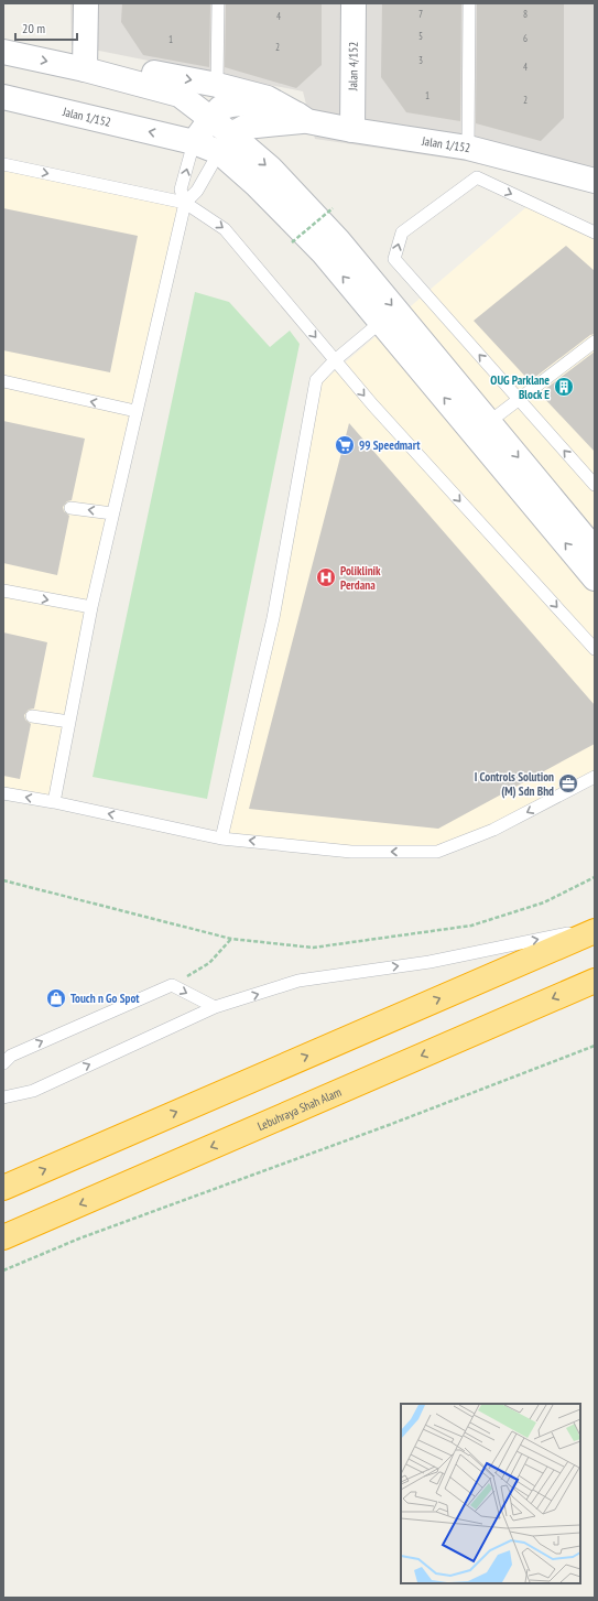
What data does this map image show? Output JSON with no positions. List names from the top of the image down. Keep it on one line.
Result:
{"streets":{"highway":["Lebuhraya Shah Alam"],"street":["Jalan 4/152","Jalan 1/152"]},"crossings":[["Jalan 4/152","Jalan 1/152"]],"places":{"building":["OUG Parklane Block E"],"supermarket":["99 Speedmart"],"hospital":["Poliklinik Perdana"],"office":["I Controls Solution (M) Sdn Bhd"],"shop":["Touch n Go Spot"]},"house_numbers":["7","8","4","5","6","1","2","3","4","1","2"],"scale_bar":"20 m"}
